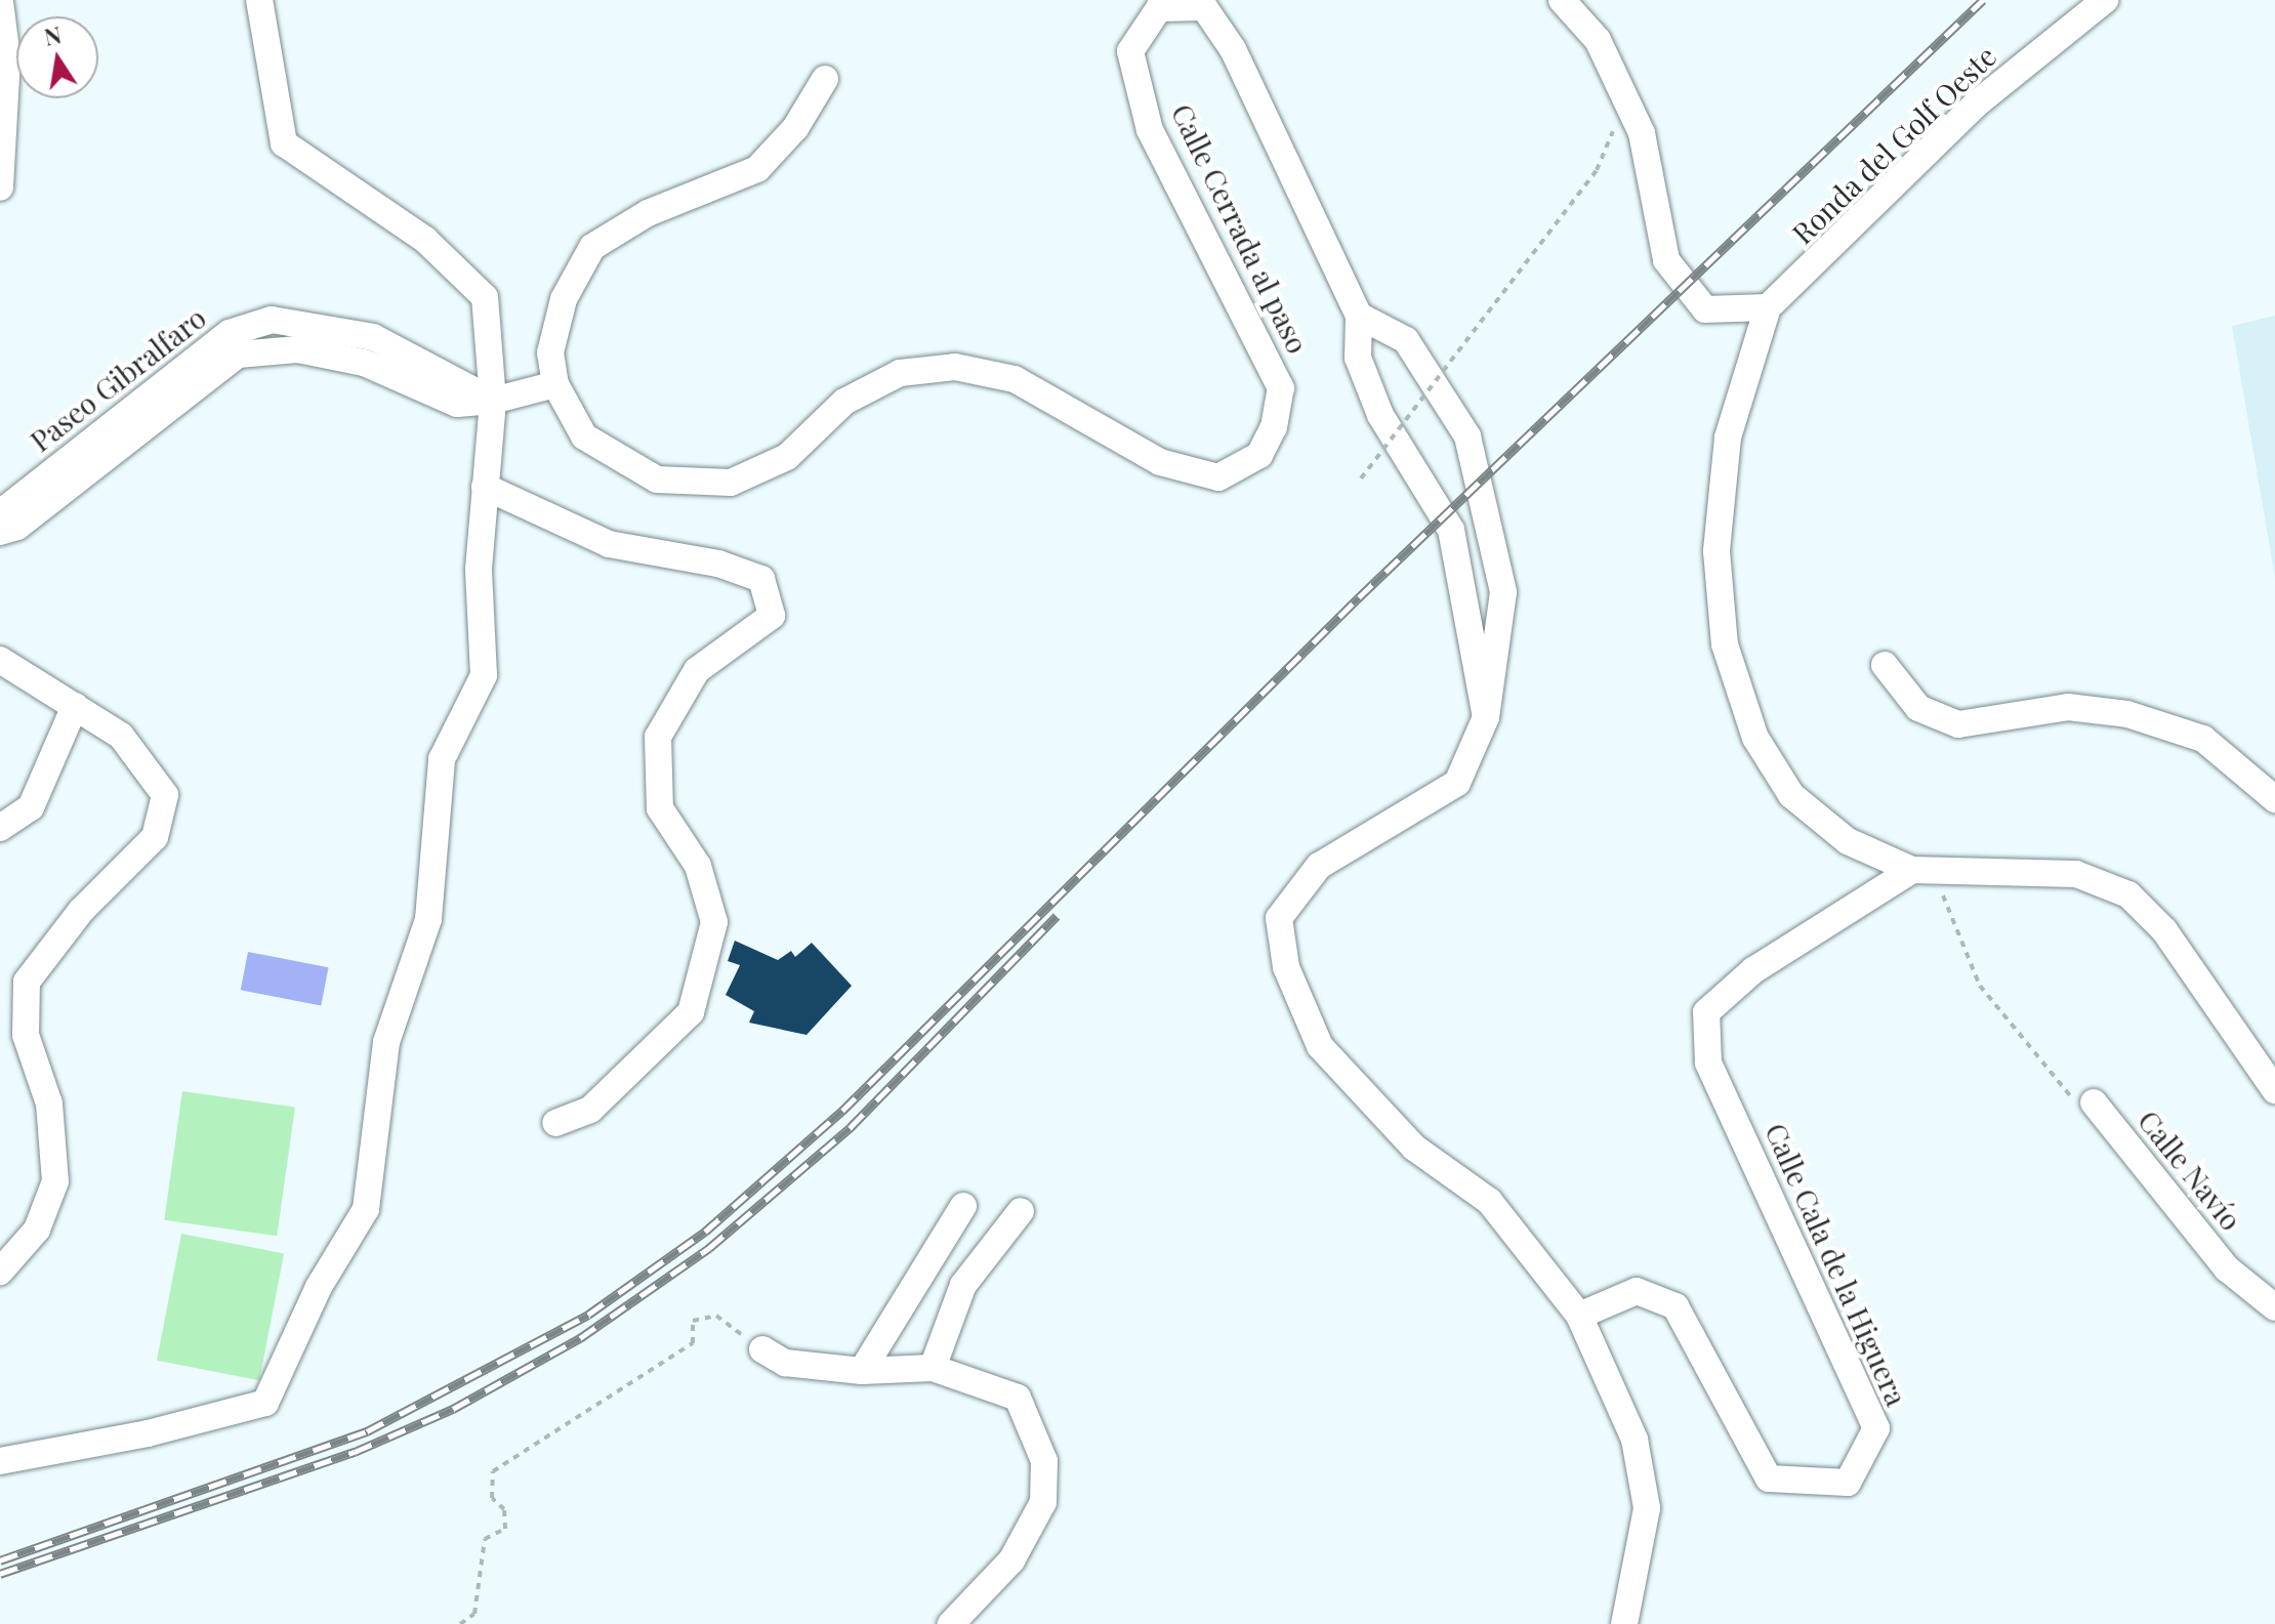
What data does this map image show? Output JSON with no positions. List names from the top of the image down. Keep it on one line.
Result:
{"streets":{"street":["Ronda del Golf Oeste","Calle Cerrada al paso","Paseo Gibralfaro","Calle Navío","Calle Cala de la Higuera"]},"north":"top"}
